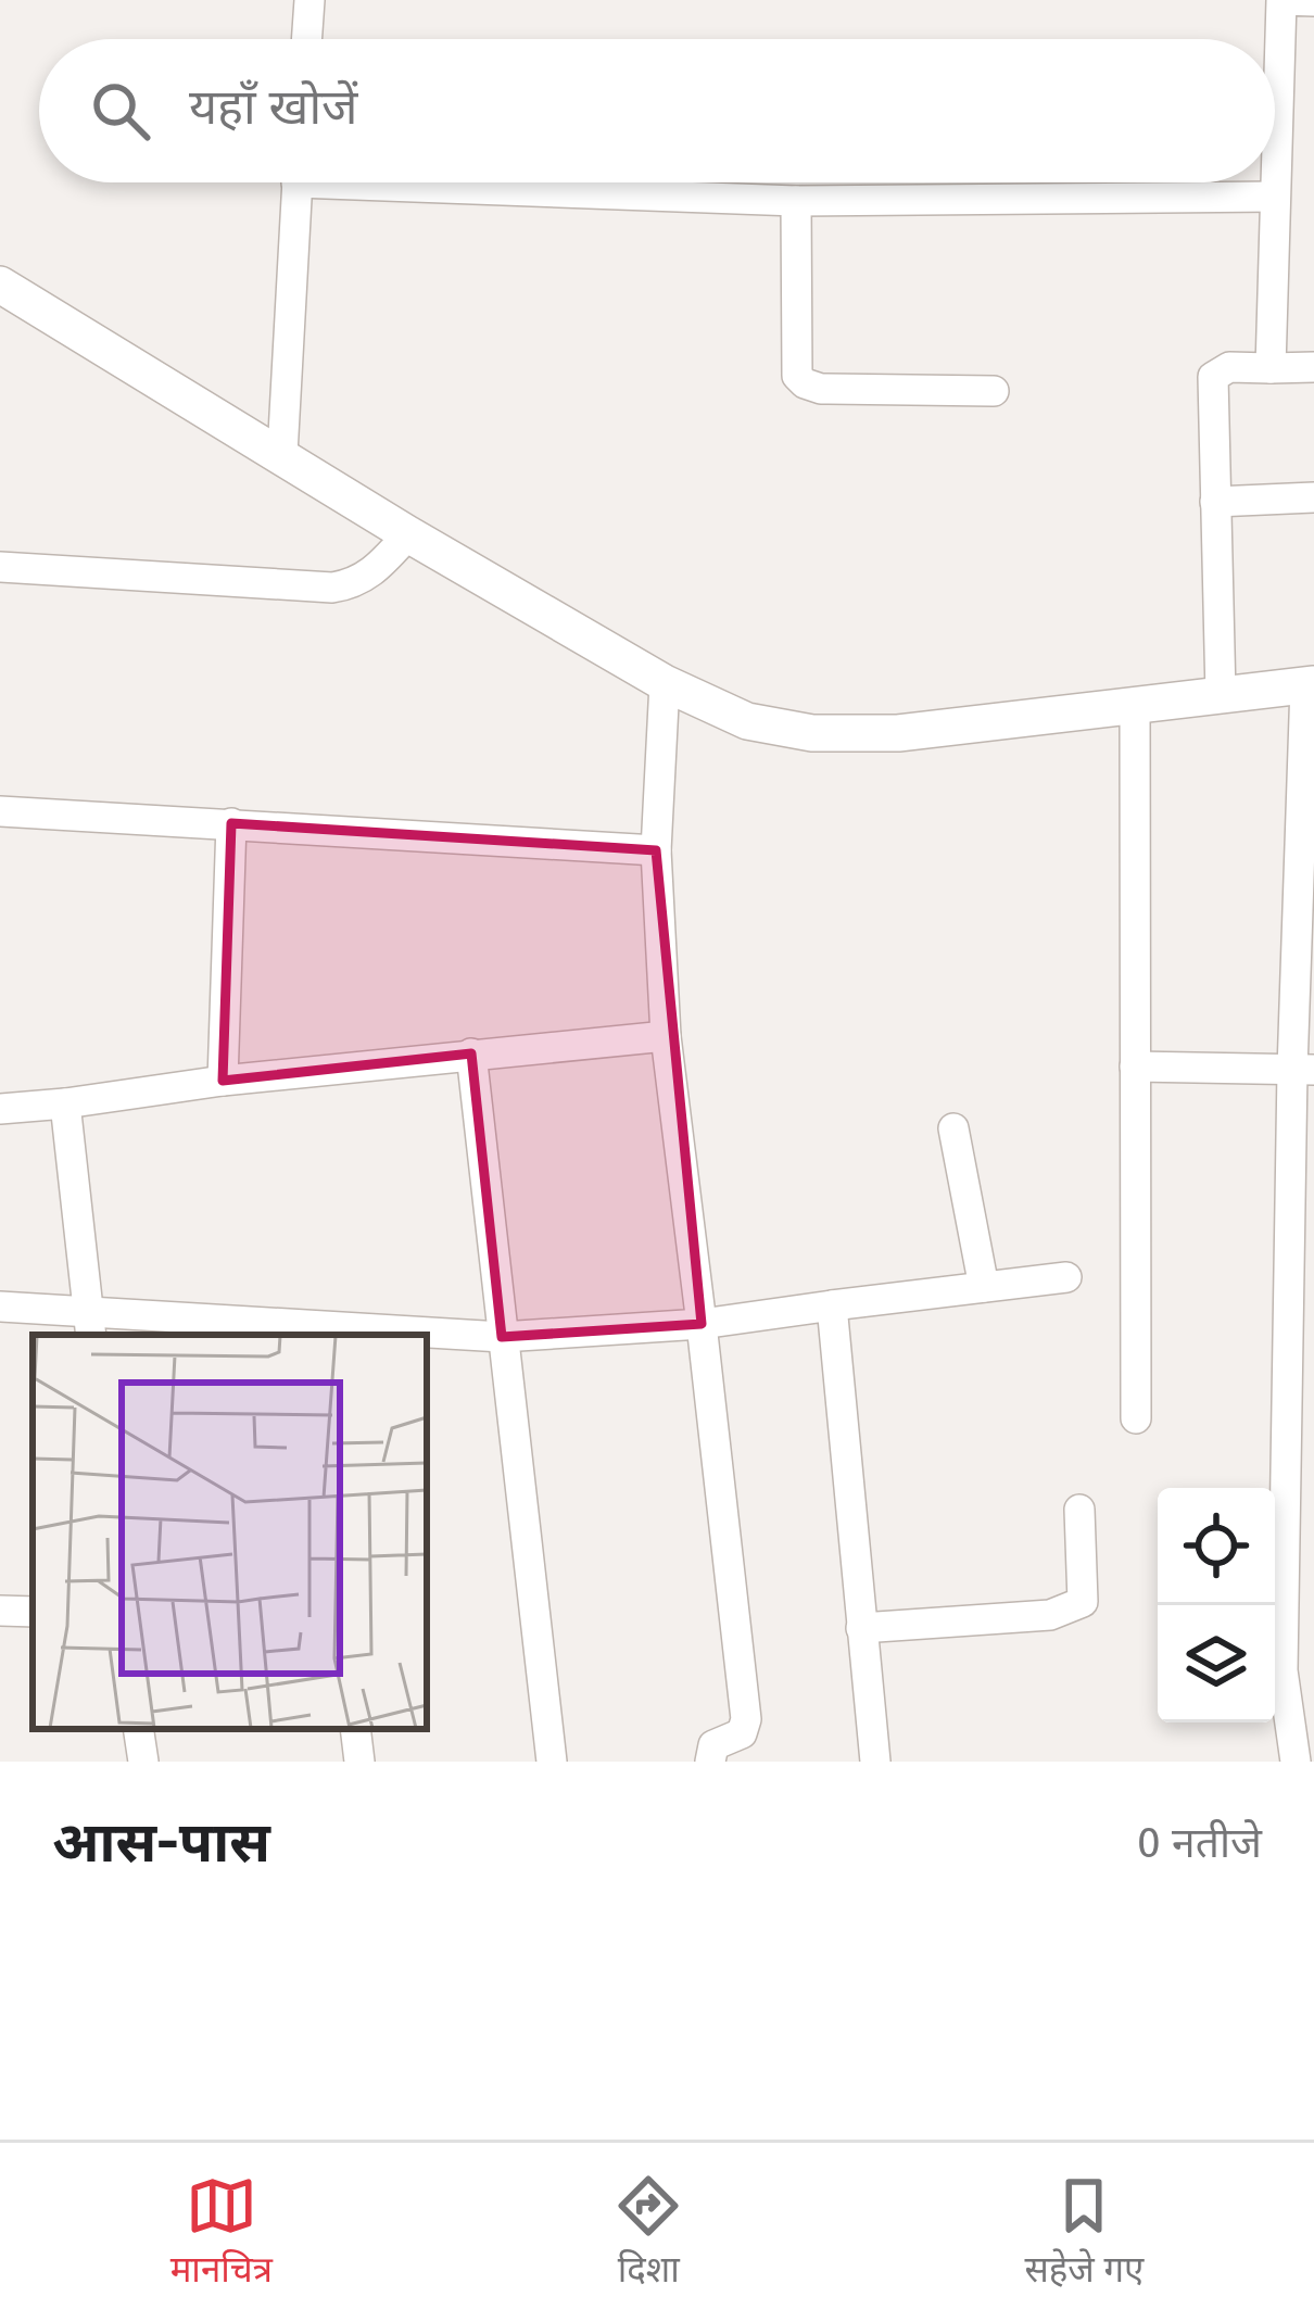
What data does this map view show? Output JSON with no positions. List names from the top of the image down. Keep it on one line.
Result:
{"page":{"search":"यहाँ खोजें","heading":["आस-पास","0 नतीजे"],"nav":["मानचित्र","दिशा","सहेजे गए"]}}
